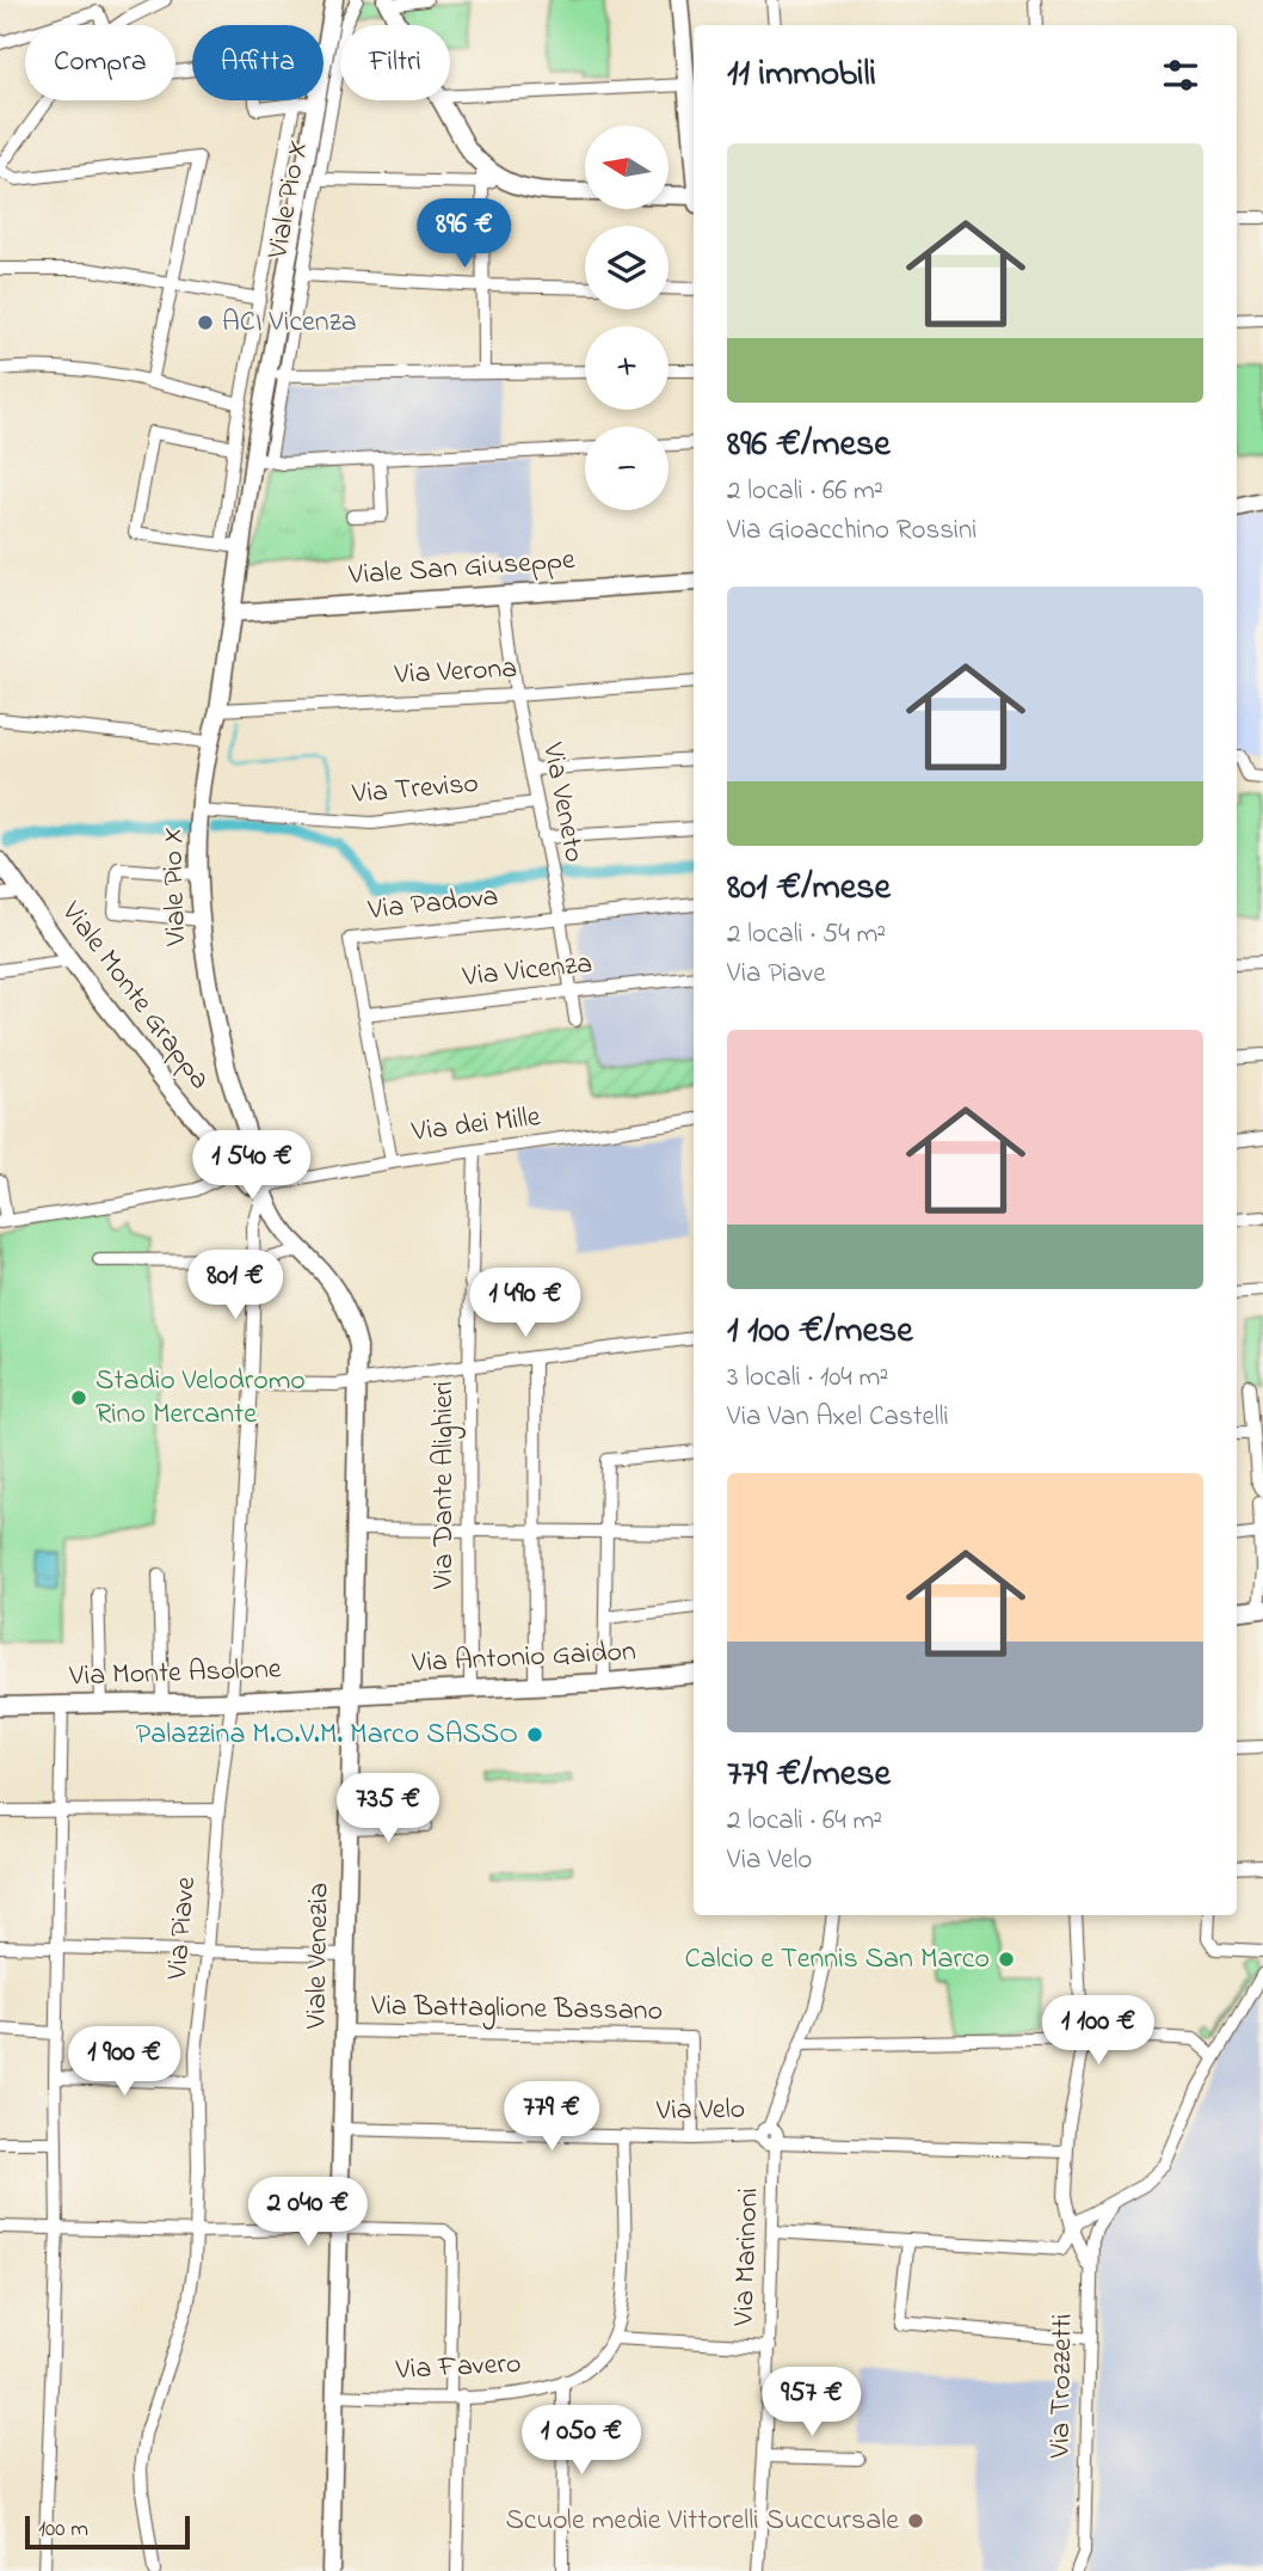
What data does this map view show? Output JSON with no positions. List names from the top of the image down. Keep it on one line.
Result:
{"streets":{"main road":["Viale Pio X","Viale San Giuseppe","Viale Monte Grappa","Via Antonio Gaidon","Via Monte Asolone","Viale Venezia"],"street":["Via Verona","Via Treviso","Via Veneto","Via Padova","Via Vicenza","Via dei Mille","Via Dante Alighieri","Via Piave","Via Battaglione Bassano","Via Velo","Via Marinoni","Via Favero","Via Trozzetti"]},"crossings":[["Viale Pio X","Viale San Giuseppe"],["Viale Pio X","Via Verona"],["Viale Pio X","Via Treviso"],["Viale Pio X","Viale Monte Grappa"],["Viale Pio X","Via dei Mille"],["Viale Pio X","Via Piave"],["Viale Pio X","Viale Venezia"],["Viale San Giuseppe","Via Veneto"],["Via Verona","Via Veneto"],["Via Treviso","Via Veneto"],["Via Veneto","Via Padova"],["Via Veneto","Via Vicenza"],["Via Padova","Via Vicenza"],["Via Padova","Via dei Mille"],["Viale Monte Grappa","Via dei Mille"],["Viale Monte Grappa","Via Piave"],["Via dei Mille","Via Dante Alighieri"],["Via dei Mille","Via Piave"],["Via Dante Alighieri","Via Antonio Gaidon"],["Via Antonio Gaidon","Via Monte Asolone"],["Via Antonio Gaidon","Viale Venezia"],["Via Monte Asolone","Via Piave"],["Via Monte Asolone","Viale Venezia"],["Viale Venezia","Via Battaglione Bassano"],["Viale Venezia","Via Velo"],["Viale Venezia","Via Favero"],["Via Battaglione Bassano","Via Velo"],["Via Velo","Via Marinoni"]],"places":["ACI Vicenza","Stadio Velodromo Rino Mercante","Palazzina M.O.V.M. Marco SASSO","Calcio e Tennis San Marco","Scuole medie Vittorelli Succursale"],"scale_bar":"100 m","north":"left","page":{"chip":["Compra","Affitta","Filtri"],"heading":"11 immobili","map_buttons":["+","−"],"list":[{"name":"896 €/mese","note":"2 locali · 66 m² · Via Gioacchino Rossini"},{"name":"801 €/mese","note":"2 locali · 54 m² · Via Piave"},{"name":"1 100 €/mese","note":"3 locali · 104 m² · Via Van Axel Castelli"},{"name":"779 €/mese","note":"2 locali · 64 m² · Via Velo"}],"price":["896 €","1 540 €","801 €","1 490 €","735 €","1 100 €","1 900 €","779 €","2 040 €","957 €","1 050 €"],"scale":"100 m"}}
